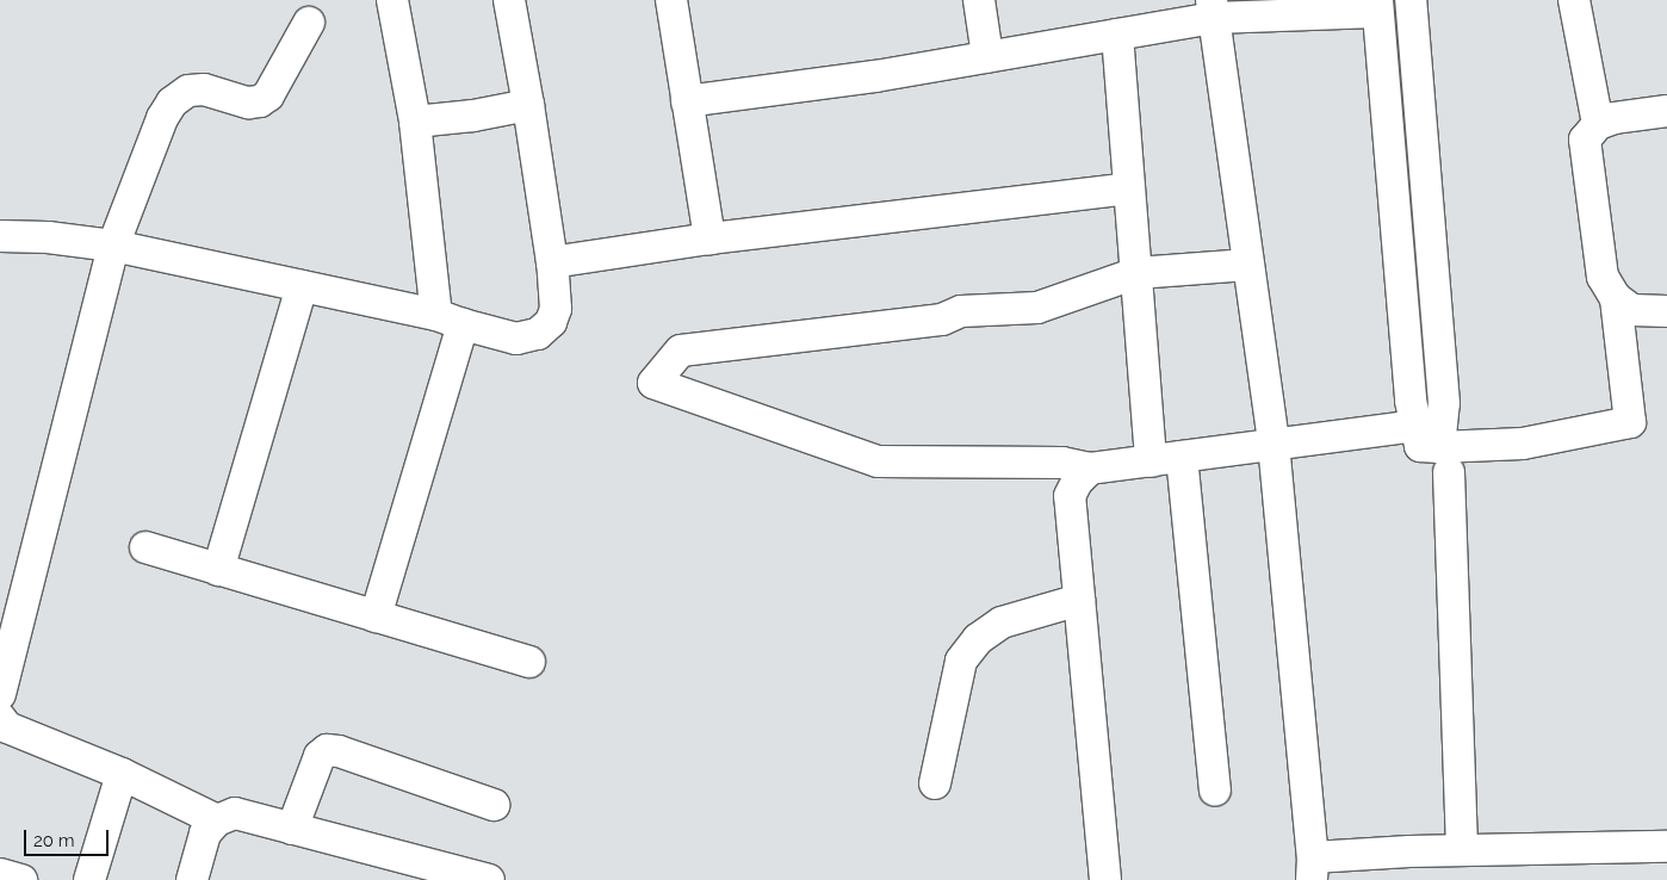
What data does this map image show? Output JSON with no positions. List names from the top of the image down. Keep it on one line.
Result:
{"scale_bar":"20 m"}
